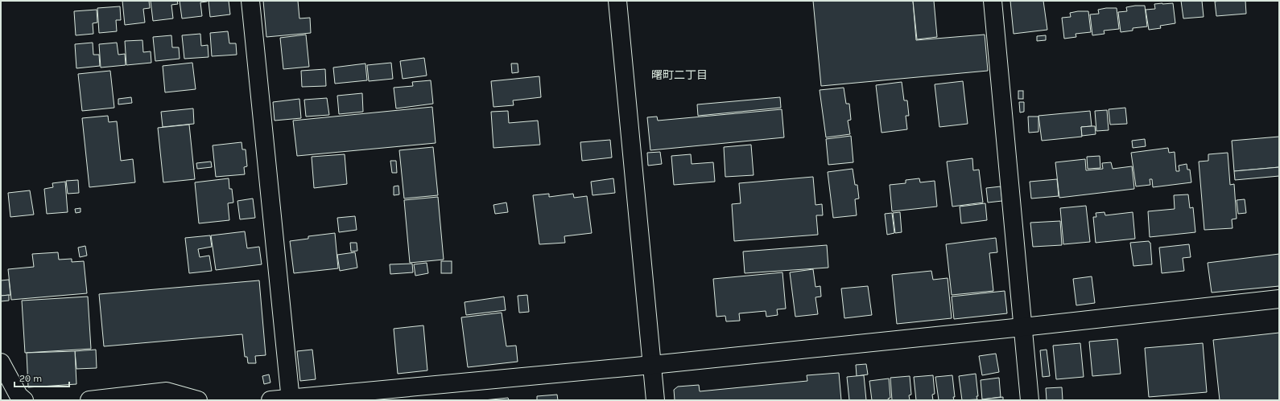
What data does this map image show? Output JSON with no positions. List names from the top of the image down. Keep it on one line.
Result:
{"districts":["曙町二丁目"],"scale_bar":"20 m"}
